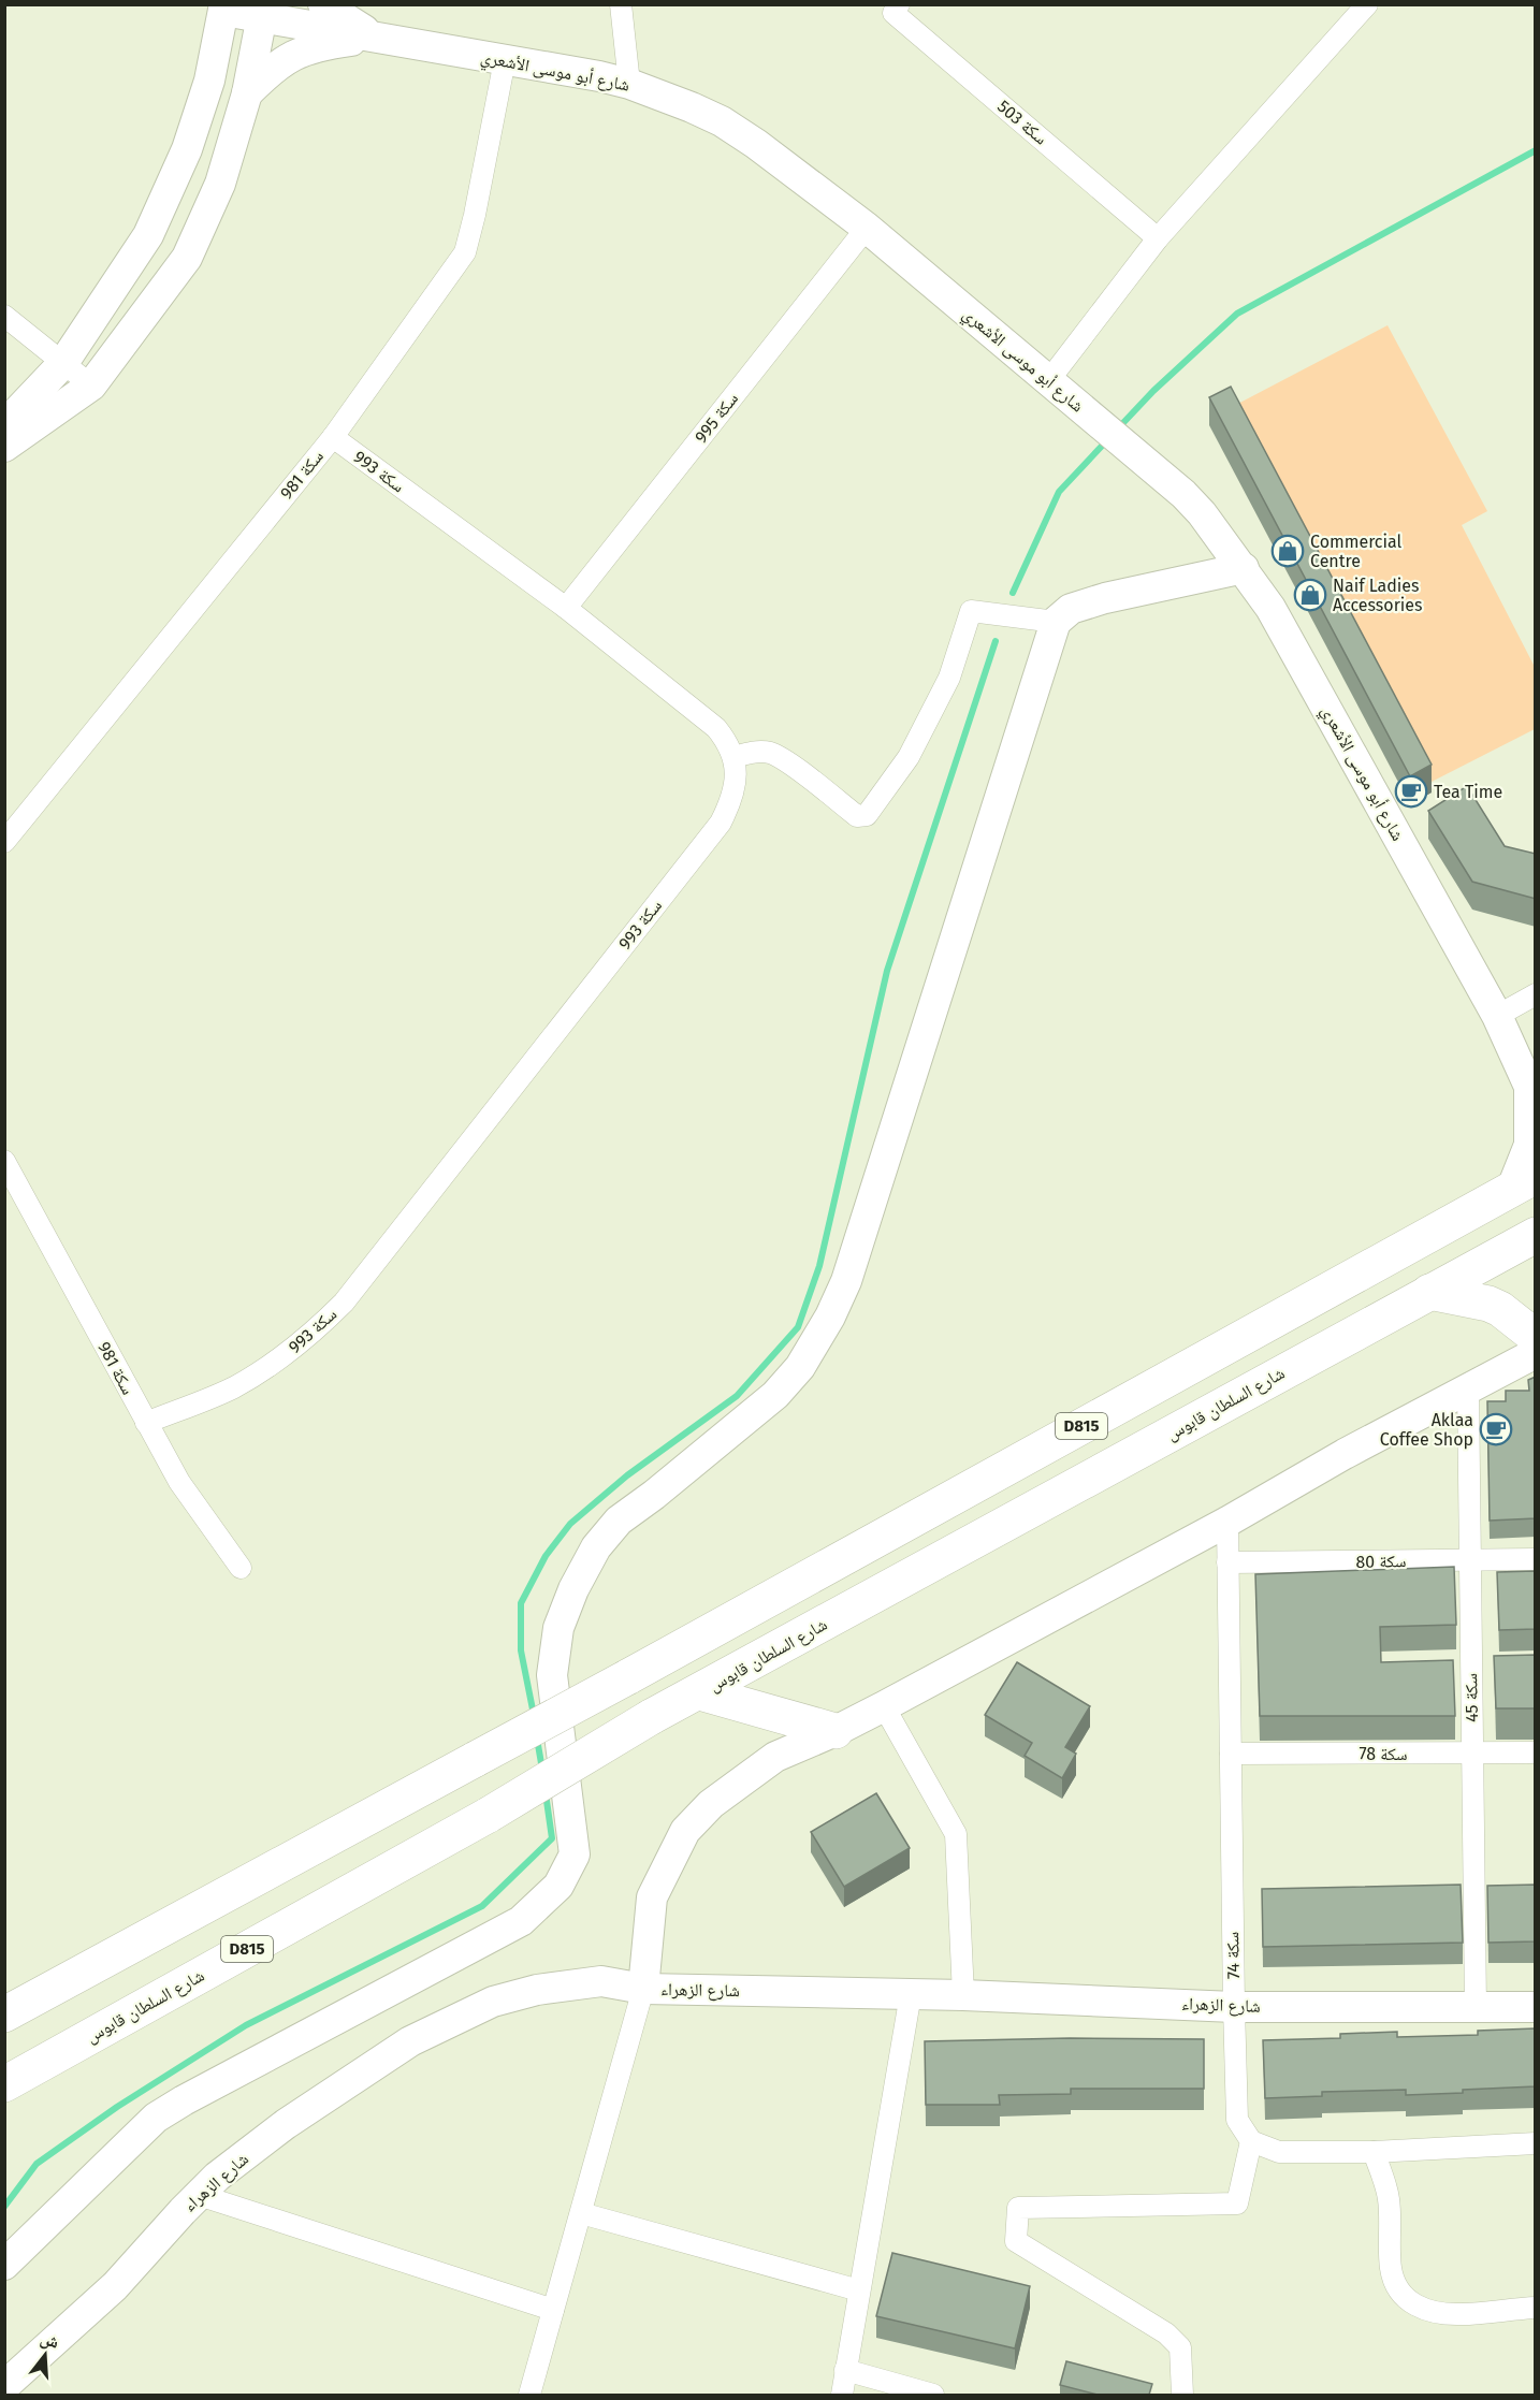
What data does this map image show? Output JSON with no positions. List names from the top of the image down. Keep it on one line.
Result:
{"streets":{"highway":["شارع السلطان قابوس","D815"],"street":["شارع أبو موسى الأشعري","سكة 503","سكة 995","سكة 993","سكة 981","سكة 80","سكة 45","سكة 78","سكة 74","شارع الزهراء"]},"crossings":[["شارع أبو موسى الأشعري","سكة 995"],["شارع أبو موسى الأشعري","سكة 981"],["شارع أبو موسى الأشعري","D815"],["سكة 995","سكة 993"],["سكة 993","سكة 981"],["سكة 80","سكة 45"],["سكة 80","سكة 74"],["سكة 45","سكة 78"],["سكة 45","شارع الزهراء"],["سكة 78","سكة 74"],["سكة 74","شارع الزهراء"]],"places":{"shop":["Commercial Centre","Naif Ladies Accessories"],"cafe":["Tea Time","Aklaa Coffee Shop"]},"north":"top"}
